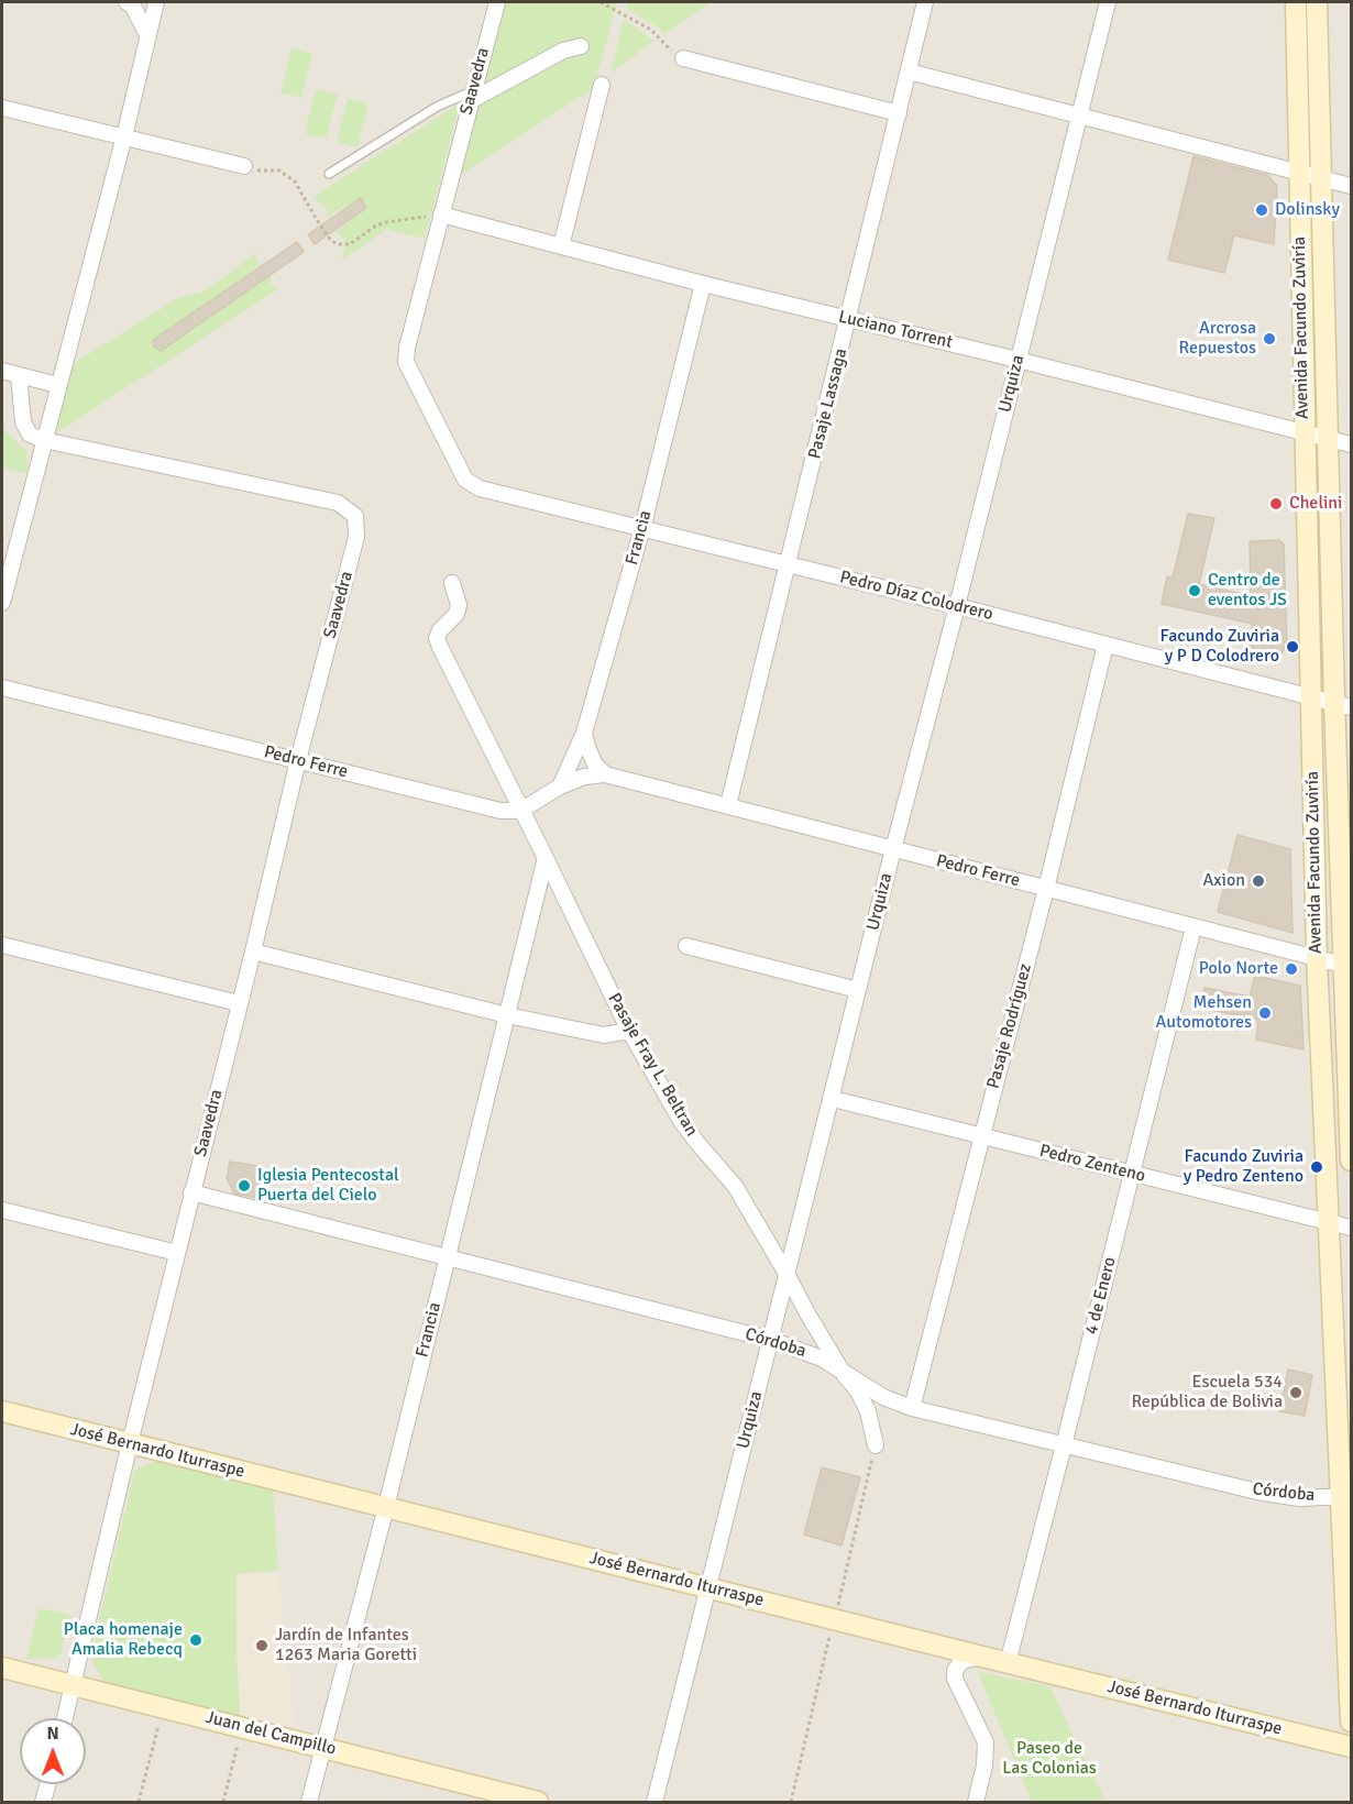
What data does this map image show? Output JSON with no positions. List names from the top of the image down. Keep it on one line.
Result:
{"streets":{"main road":["Avenida Facundo Zuviría","José Bernardo Iturraspe","Juan del Campillo"],"street":["Saavedra","Luciano Torrent","Urquiza","Pasaje Lassaga","Francia","Pedro Díaz Colodrero","Pedro Ferre","Pasaje Rodríguez","Pasaje Fray L. Beltran","Pedro Zenteno","4 de Enero","Córdoba"]},"crossings":[["Saavedra","Luciano Torrent"],["Saavedra","Pedro Díaz Colodrero"],["Saavedra","Pedro Ferre"],["Saavedra","Córdoba"],["Saavedra","José Bernardo Iturraspe"],["Saavedra","Juan del Campillo"],["Avenida Facundo Zuviría","Luciano Torrent"],["Avenida Facundo Zuviría","Pedro Díaz Colodrero"],["Avenida Facundo Zuviría","Pedro Ferre"],["Avenida Facundo Zuviría","Pedro Zenteno"],["Avenida Facundo Zuviría","Córdoba"],["Luciano Torrent","Urquiza"],["Luciano Torrent","Pasaje Lassaga"],["Luciano Torrent","Francia"],["Urquiza","Pedro Díaz Colodrero"],["Urquiza","Pedro Ferre"],["Urquiza","Pasaje Fray L. Beltran"],["Urquiza","Pedro Zenteno"],["Urquiza","Córdoba"],["Urquiza","José Bernardo Iturraspe"],["Pasaje Lassaga","Pedro Díaz Colodrero"],["Pasaje Lassaga","Pedro Ferre"],["Francia","Pedro Díaz Colodrero"],["Francia","Pedro Ferre"],["Francia","Pasaje Fray L. Beltran"],["Francia","Córdoba"],["Francia","José Bernardo Iturraspe"],["Francia","Juan del Campillo"],["Pedro Díaz Colodrero","Pasaje Rodríguez"],["Pedro Ferre","Pasaje Rodríguez"],["Pedro Ferre","Pasaje Fray L. Beltran"],["Pedro Ferre","4 de Enero"],["Pasaje Rodríguez","Pedro Zenteno"],["Pasaje Rodríguez","Córdoba"],["Pasaje Fray L. Beltran","Córdoba"],["Pedro Zenteno","4 de Enero"],["4 de Enero","Córdoba"],["4 de Enero","José Bernardo Iturraspe"]],"parks":["Paseo de Las Colonias"],"places":["Dolinsky","Arcrosa Repuestos","Chelini","Centro de eventos JS","Facundo Zuviria y P D Colodrero","Axion","Polo Norte","Mehsen Automotores","Facundo Zuviria y Pedro Zenteno","Iglesia Pentecostal Puerta del Cielo","Escuela 534 República de Bolivia","Placa homenaje Amalia Rebecq","Jardín de Infantes 1263 Maria Goretti"],"north":"top"}
